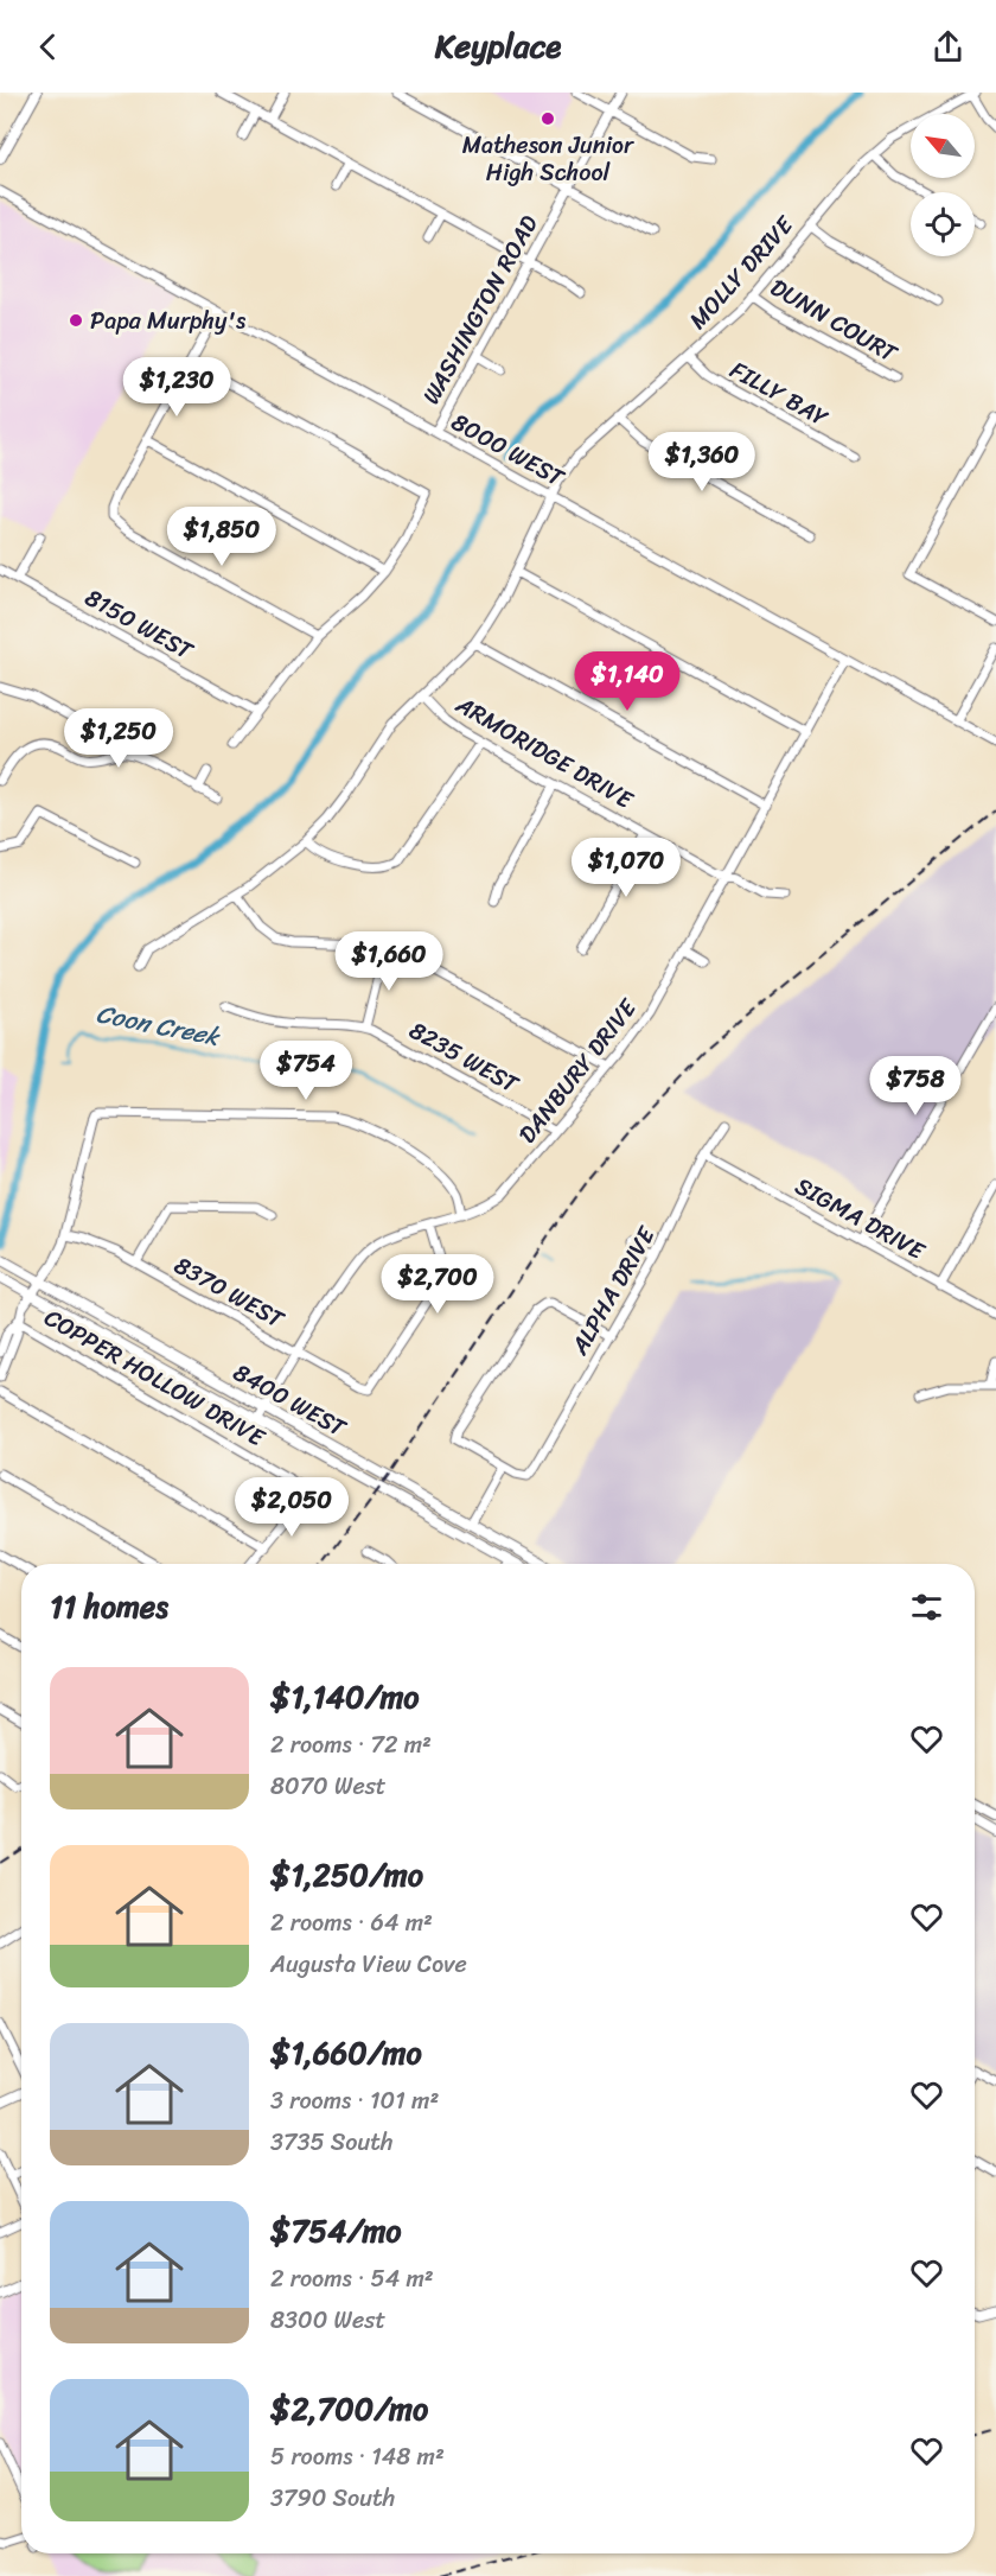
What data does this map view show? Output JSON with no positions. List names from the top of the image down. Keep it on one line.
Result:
{"streets":{"main road":["8400 WEST"],"street":["MOLLY DRIVE","WASHINGTON ROAD","DUNN COURT","FILLY BAY","8000 WEST","8150 WEST","ARMORIDGE DRIVE","8235 WEST","DANBURY DRIVE","SIGMA DRIVE","ALPHA DRIVE","8370 WEST","COPPER HOLLOW DRIVE"]},"crossings":[["MOLLY DRIVE","DUNN COURT"],["MOLLY DRIVE","FILLY BAY"],["MOLLY DRIVE","8000 WEST"],["MOLLY DRIVE","ARMORIDGE DRIVE"],["WASHINGTON ROAD","8000 WEST"],["8000 WEST","DANBURY DRIVE"],["ARMORIDGE DRIVE","DANBURY DRIVE"],["8235 WEST","DANBURY DRIVE"],["DANBURY DRIVE","8370 WEST"],["DANBURY DRIVE","8400 WEST"],["SIGMA DRIVE","ALPHA DRIVE"]],"water":["Coon Creek"],"places":["Matheson Junior High School","Papa Murphy's"],"north":"top left","page":{"header":"Keyplace","price":["$1,230","$1,360","$1,850","$1,140","$1,250","$1,070","$1,660","$754","$758","$2,700","$2,050"],"heading":"11 homes","list":[{"name":"$1,140/mo","note":"2 rooms · 72 m² · 8070 West"},{"name":"$1,250/mo","note":"2 rooms · 64 m² · Augusta View Cove"},{"name":"$1,660/mo","note":"3 rooms · 101 m² · 3735 South"},{"name":"$754/mo","note":"2 rooms · 54 m² · 8300 West"},{"name":"$2,700/mo","note":"5 rooms · 148 m² · 3790 South"}]}}
